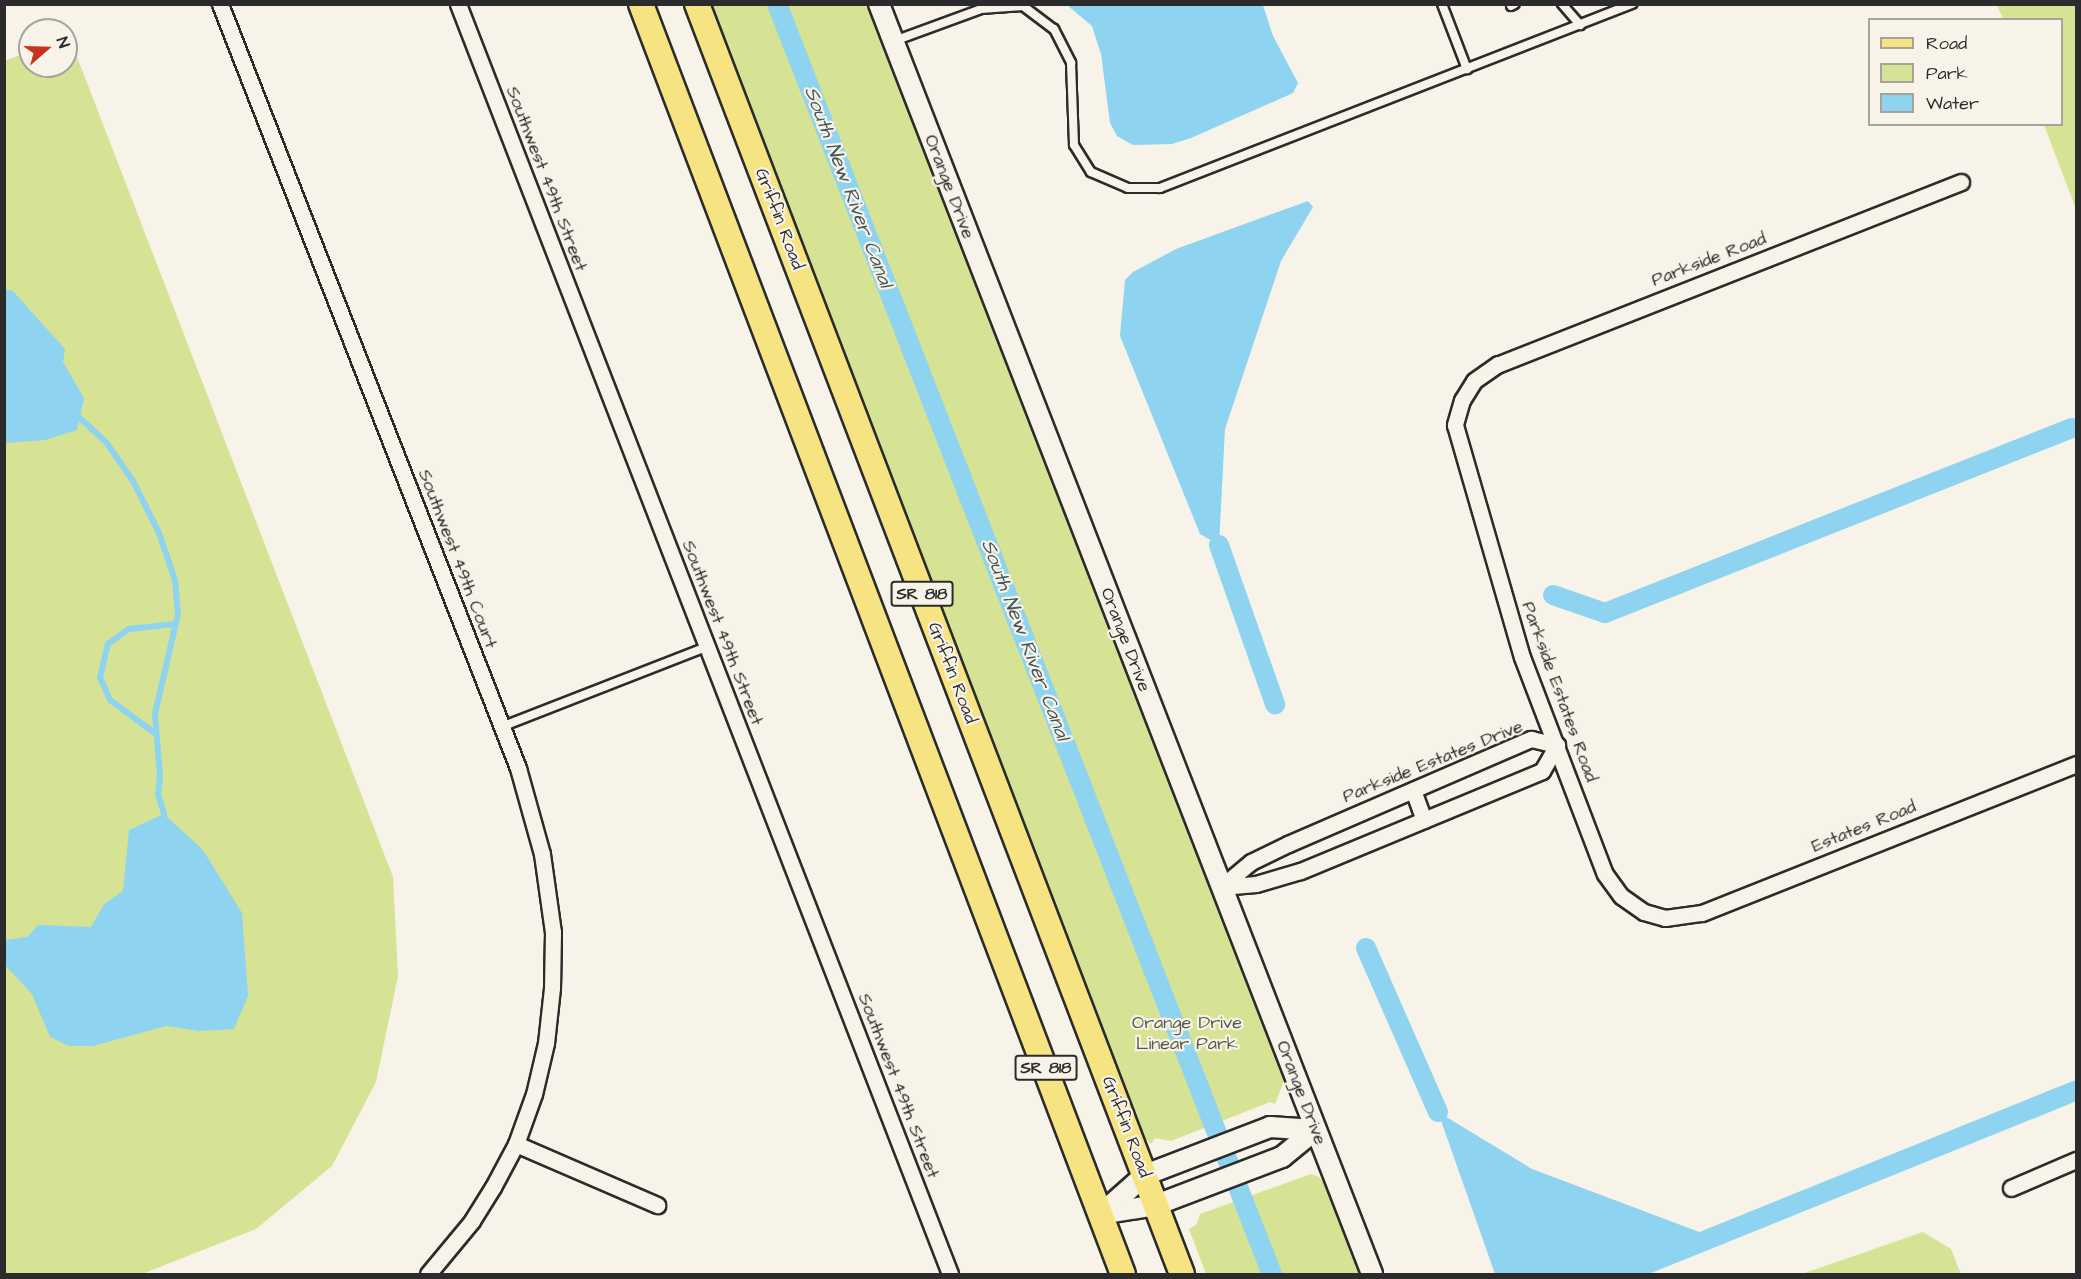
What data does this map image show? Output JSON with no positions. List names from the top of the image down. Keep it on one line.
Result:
{"streets":{"main road":["Griffin Road","SR 818"],"street":["Southwest 49th Street","Orange Drive","Parkside Road","Southwest 49th Court","Parkside Estates Road","Parkside Estates Drive","Estates Road"]},"crossings":[["Orange Drive","Parkside Estates Drive"],["Parkside Road","Parkside Estates Road"],["Parkside Estates Road","Parkside Estates Drive"],["Parkside Estates Road","Estates Road"]],"water":["South New River Canal"],"parks":["Orange Drive Linear Park"],"legend":["Road","Park","Water"],"north":"right"}
